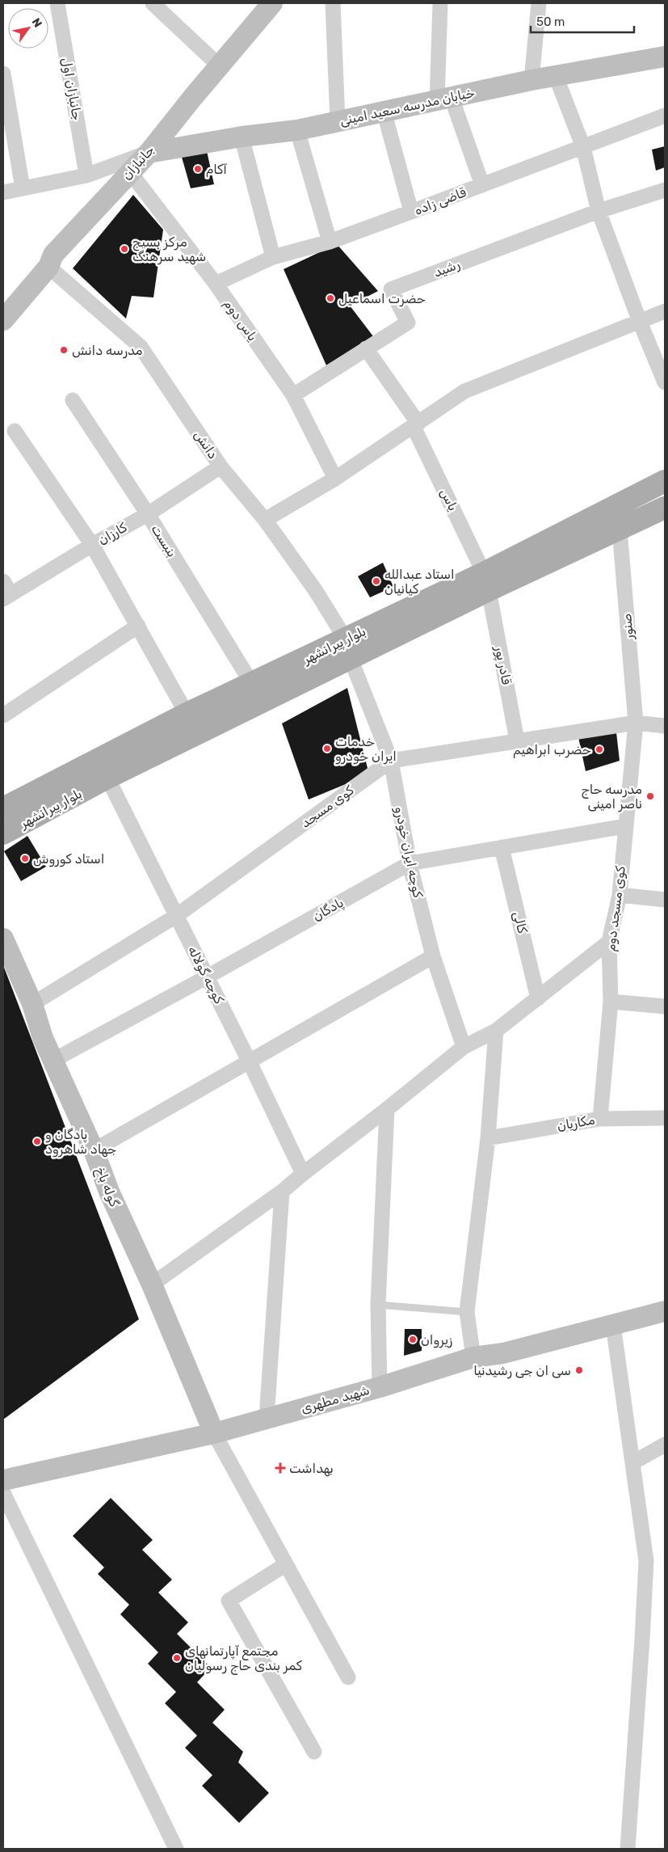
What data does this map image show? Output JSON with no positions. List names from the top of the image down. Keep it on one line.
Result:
{"streets":{"main road":["بلوار پیرانشهر"],"street":["جانبازان اول","خیابان مدرسه سعید امینی","جانبازان","قاضی زاده","رشید","یاس دوم","دانش","یاس","کارزان","بنبست","صنور","قادر پور","کوی مسجد","کوچه ایران خودرو","کوی مسجد دوم","پادگان","کالی","کوچه گولاله","مکاریان","گوله باخ","شهید مطهری"]},"crossings":[["خیابان مدرسه سعید امینی","جانبازان"],["جانبازان","یاس دوم"],["جانبازان","دانش"],["قاضی زاده","یاس دوم"],["رشید","یاس دوم"],["رشید","یاس"],["دانش","کارزان"],["دانش","بلوار پیرانشهر"],["دانش","کوچه ایران خودرو"],["یاس","بلوار پیرانشهر"],["یاس","قادر پور"],["کارزان","بنبست"],["بنبست","بلوار پیرانشهر"],["صنور","بلوار پیرانشهر"],["صنور","کوی مسجد"],["صنور","کوی مسجد دوم"],["بلوار پیرانشهر","قادر پور"],["بلوار پیرانشهر","کوچه ایران خودرو"],["بلوار پیرانشهر","کوچه گولاله"],["قادر پور","کوی مسجد"],["کوی مسجد","کوچه ایران خودرو"],["کوی مسجد","کوی مسجد دوم"],["کوی مسجد","کوچه گولاله"],["کوی مسجد","گوله باخ"],["کوچه ایران خودرو","پادگان"],["کوی مسجد دوم","پادگان"],["کوی مسجد دوم","مکاریان"],["پادگان","کالی"],["پادگان","کوچه گولاله"],["پادگان","گوله باخ"],["گوله باخ","شهید مطهری"]],"places":{"other":["آکام","مرکز بسیج شهید سرهنگ","حضرت اسماعیل","مدرسه دانش","استاد عبدالله کیانیان","خدمات ایران خودرو","حضرب ابراهیم","مدرسه حاج ناصر امینی","استاد کوروش","پادگان و جهاد شاهرود","زیروان","سی ان جی رشیدنیا","مجتمع آپارتمانهای کمر بندی حاج رسولیان"],"health":["بهداشت"]},"scale_bar":"50 m","north":"top right"}
